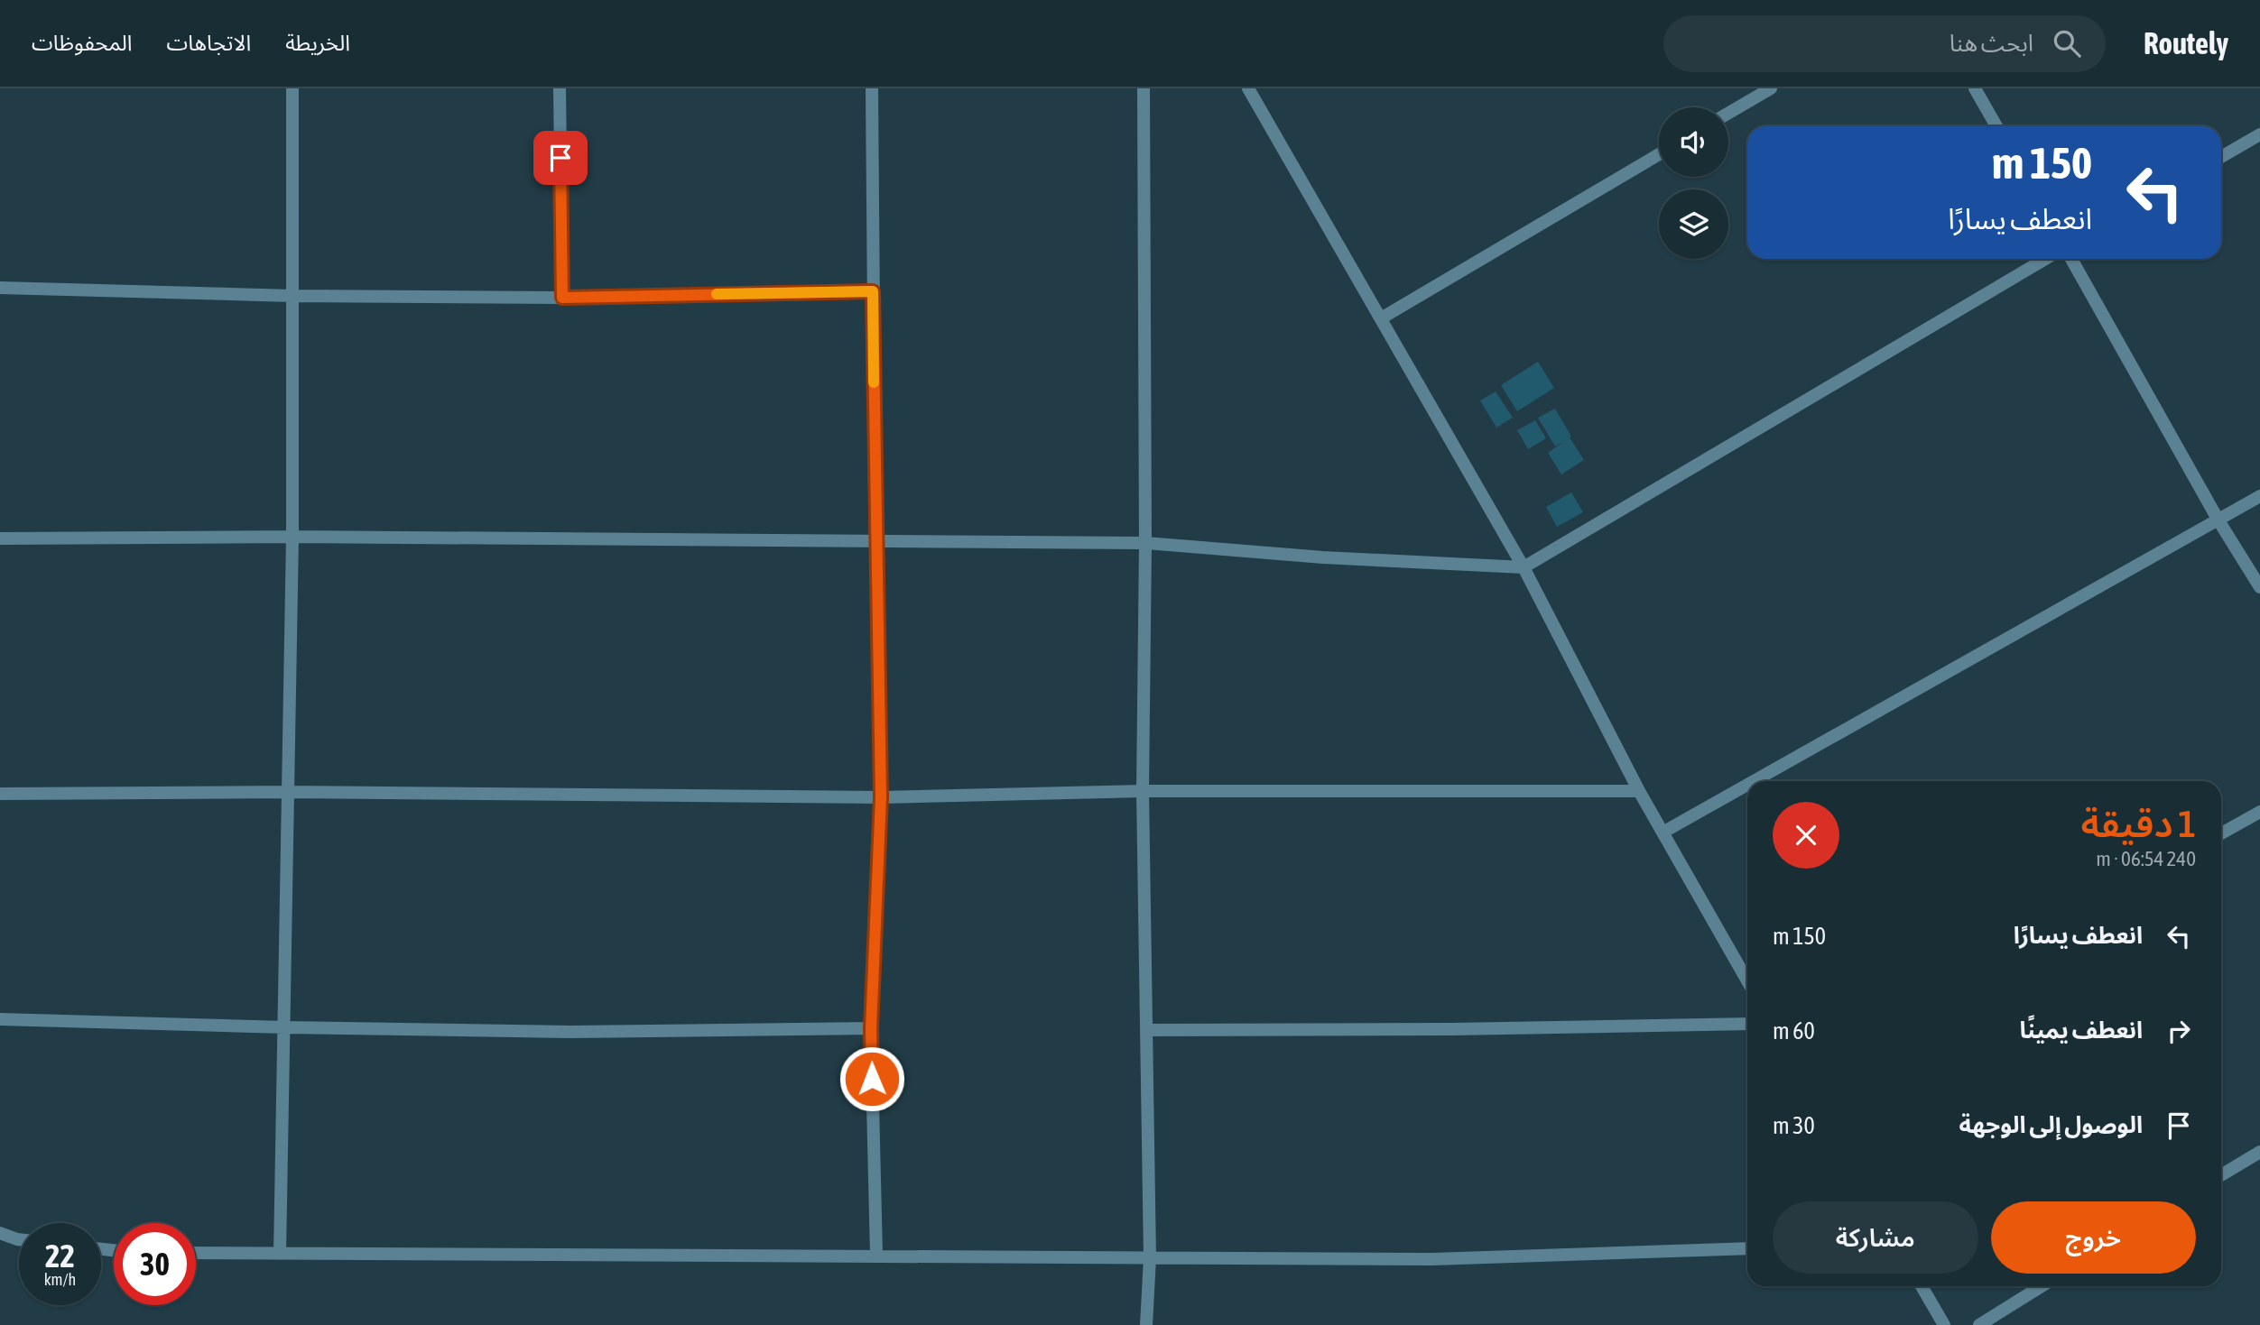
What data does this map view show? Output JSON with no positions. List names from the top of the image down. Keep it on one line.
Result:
{"page":{"header":"Routely","search":"ابحث هنا","nav":["الخريطة","الاتجاهات","المحفوظات"],"turn":["150 m","انعطف يسارًا"],"heading":["1 دقيقة","240 m · 06:54"],"list":[{"name":"انعطف يسارًا","value":"150 m"},{"name":"انعطف يمينًا","value":"60 m"},{"name":"الوصول إلى الوجهة","value":"30 m"}],"buttons":["خروج","مشاركة"],"speed":"22 km/h","limit":"30"}}
